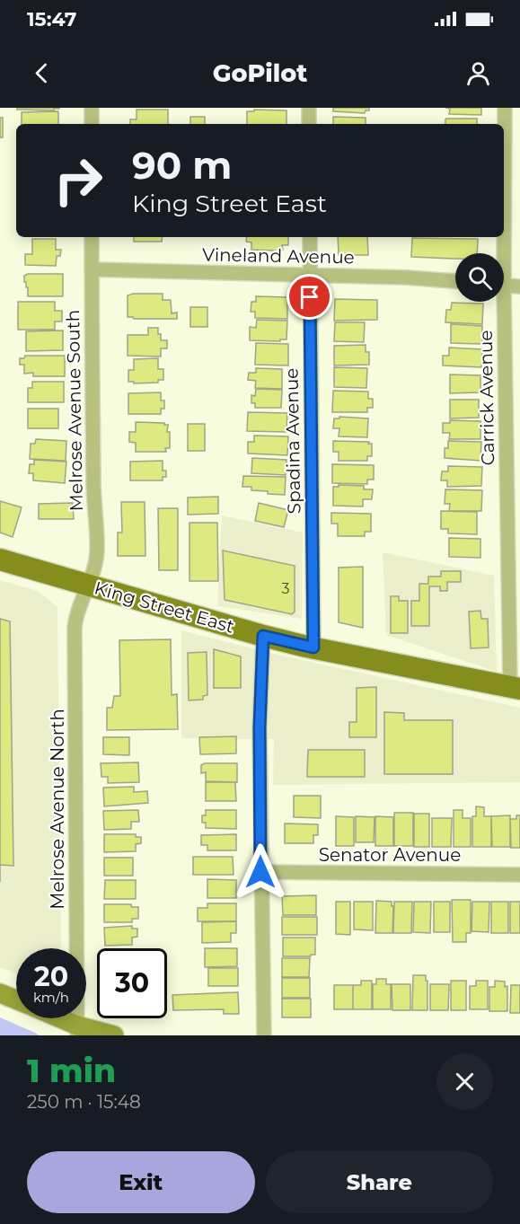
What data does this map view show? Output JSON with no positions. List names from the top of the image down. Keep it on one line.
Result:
{"streets":{"main road":["King Street East"],"street":["Vineland Avenue","Carrick Avenue","Melrose Avenue South","Spadina Avenue","Melrose Avenue North","Senator Avenue"]},"crossings":[["Vineland Avenue","Melrose Avenue South"],["Vineland Avenue","Spadina Avenue"],["Carrick Avenue","King Street East"],["Melrose Avenue South","King Street East"],["Melrose Avenue South","Melrose Avenue North"],["Spadina Avenue","King Street East"],["King Street East","Melrose Avenue North"]],"house_numbers":["3"],"page":{"status":"15:47","header":"GoPilot","turn":["90 m","King Street East"],"speed":"20 km/h","limit":"30","heading":["1 min","250 m · 15:48"],"buttons":["Exit","Share"]}}
